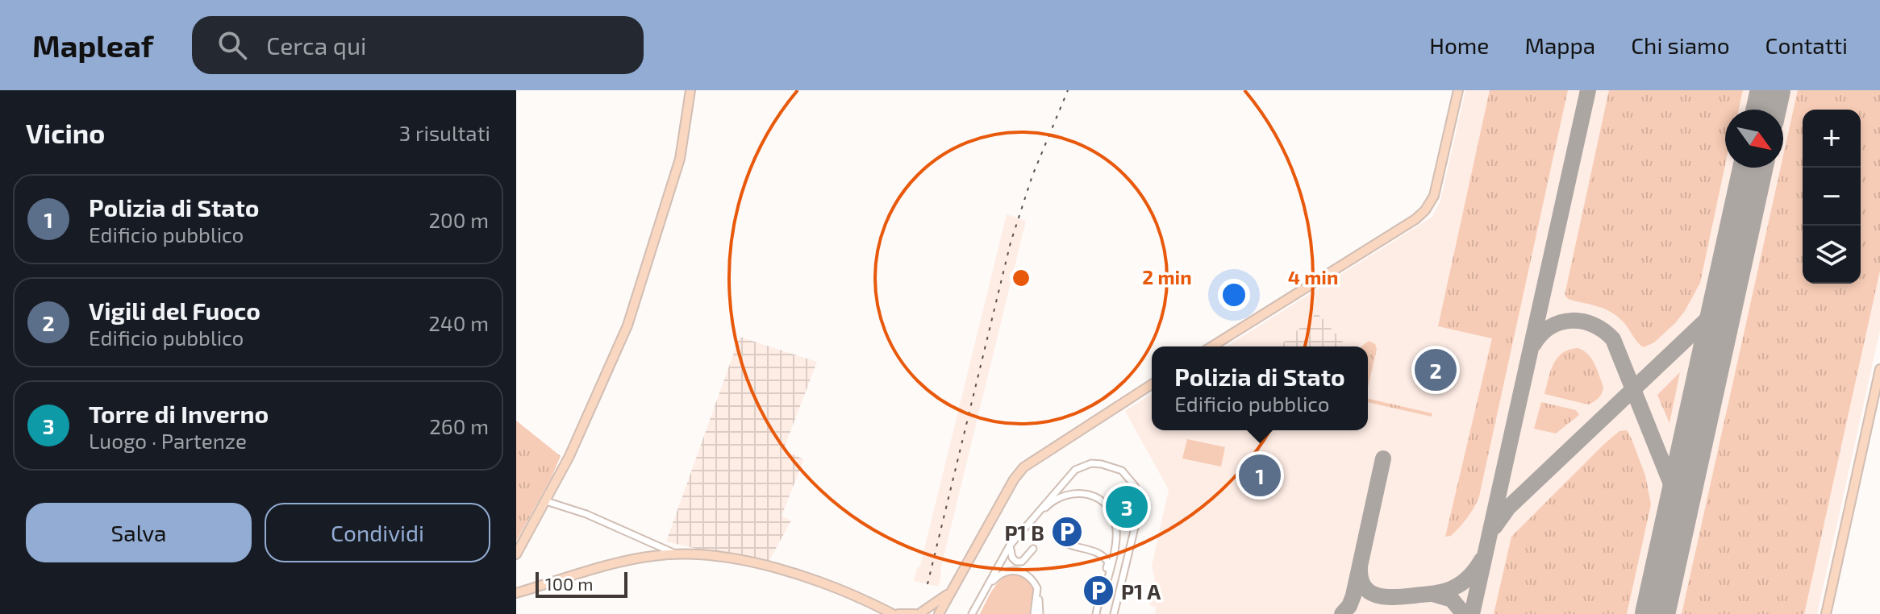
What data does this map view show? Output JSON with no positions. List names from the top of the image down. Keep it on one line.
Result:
{"places":{"parking":["P1 B","P1 A"]},"scale_bar":"100 m","north":"bottom right","page":{"header":"Mapleaf","search":"Cerca qui","nav":["Home","Mappa","Chi siamo","Contatti"],"heading":["Vicino","3 risultati"],"map_buttons":["+","−"],"list":[{"mark":"1","name":"Polizia di Stato","note":"Edificio pubblico","value":"200 m"},{"mark":"2","name":"Vigili del Fuoco","note":"Edificio pubblico","value":"240 m"},{"mark":"3","name":"Torre di Inverno","note":"Luogo · Partenze","value":"260 m"}],"pins":["2","1","3"],"popup":["Polizia di Stato","Edificio pubblico"],"buttons":["Salva","Condividi"],"scale":"100 m"},"rings":["2 min","4 min"]}
